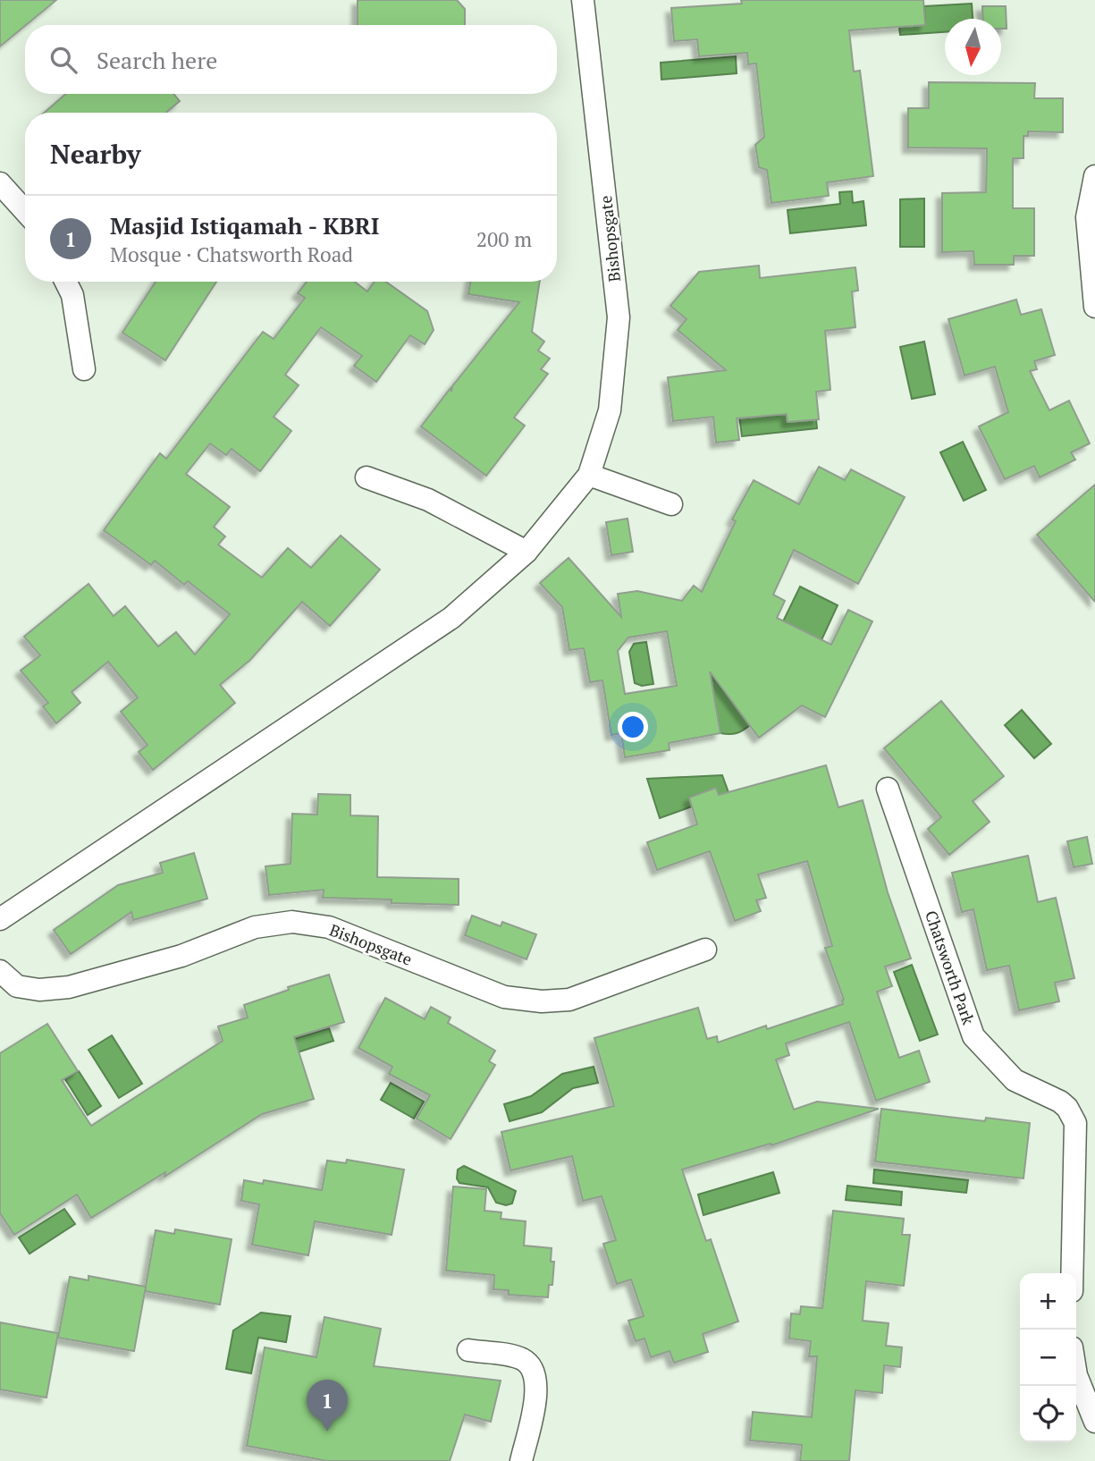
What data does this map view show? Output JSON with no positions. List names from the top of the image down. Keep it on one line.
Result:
{"streets":{"street":["Bishopsgate","Chatsworth Park"]},"north":"bottom","page":{"search":"Search here","heading":"Nearby","list":[{"mark":"1","name":"Masjid Istiqamah - KBRI","note":"Mosque · Chatsworth Road","value":"200 m"}],"map_buttons":["+","−"],"pins":"1"}}
